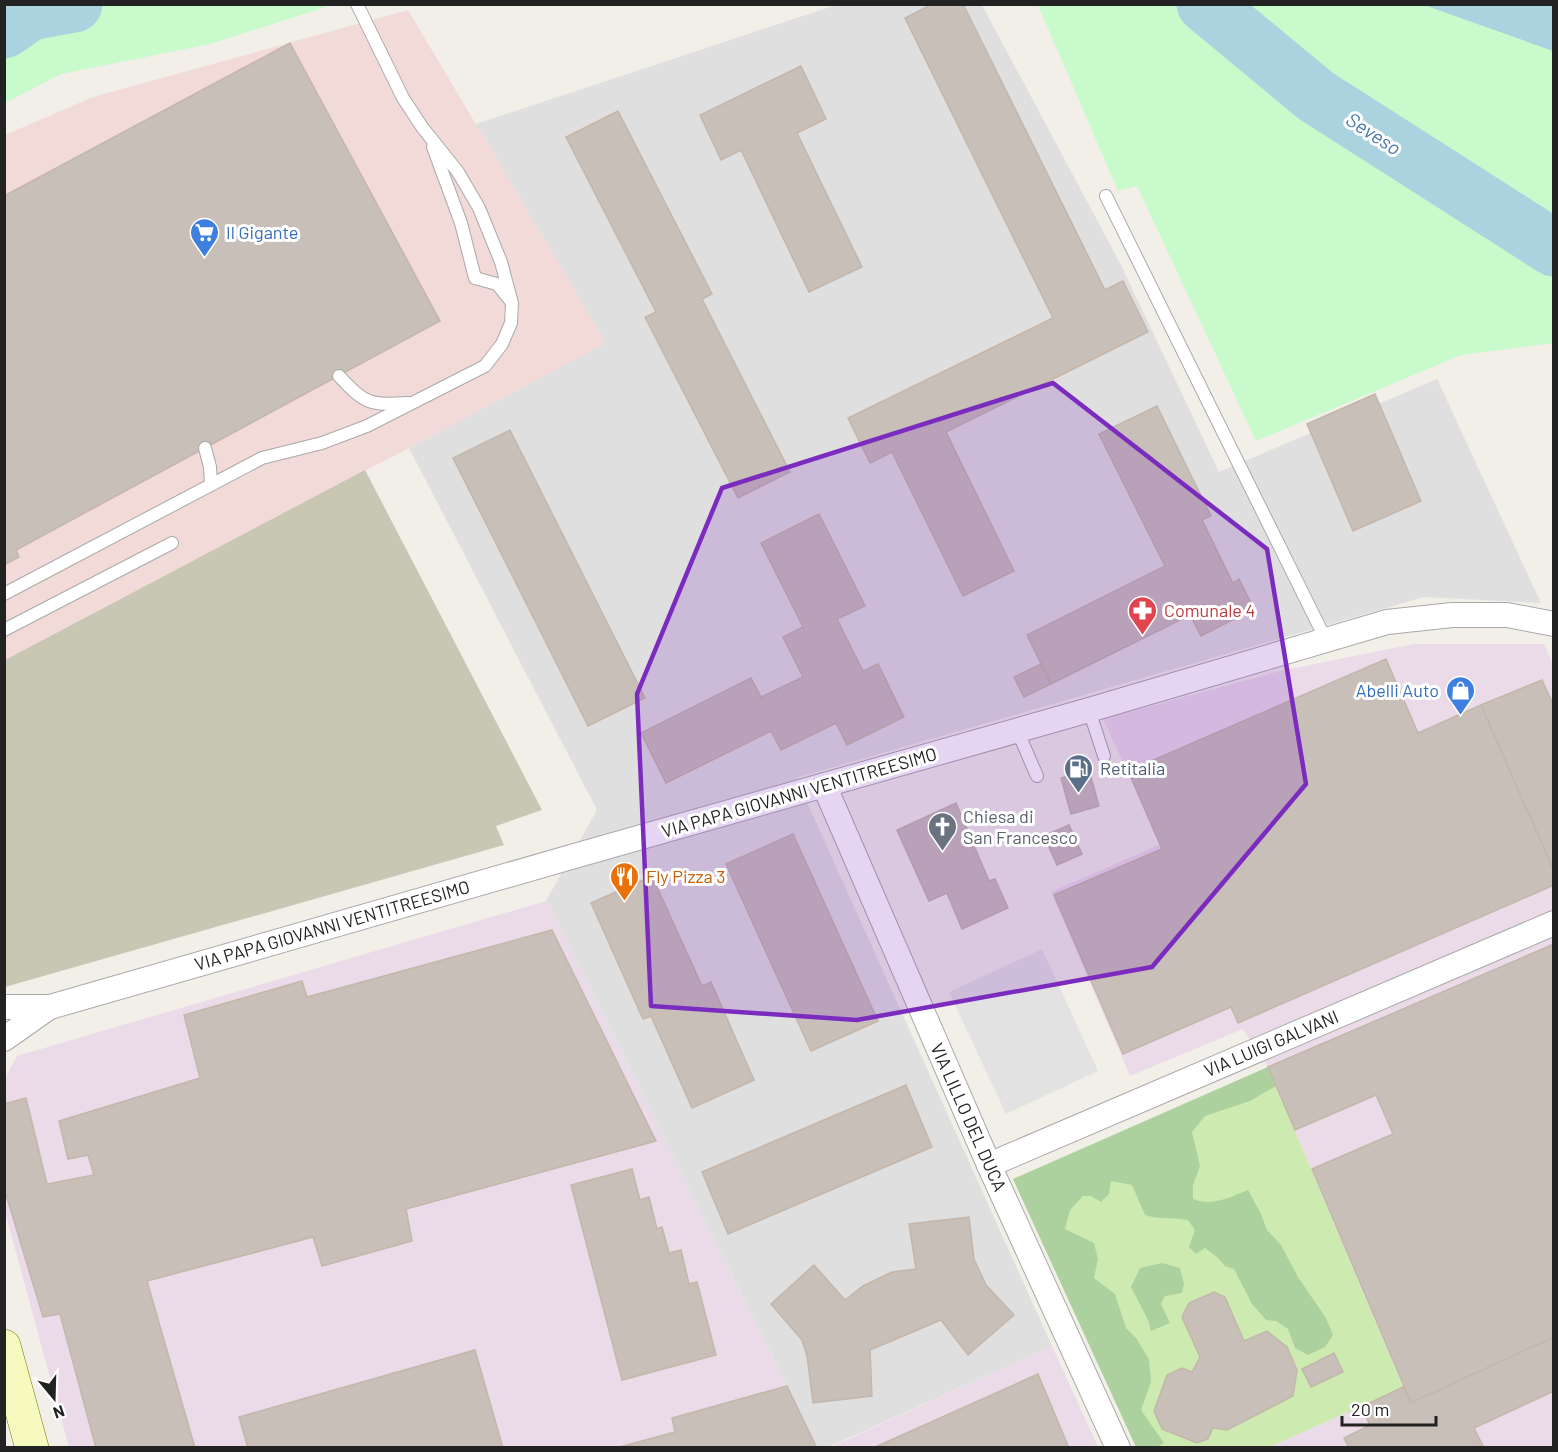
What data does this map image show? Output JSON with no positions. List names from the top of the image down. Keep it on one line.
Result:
{"streets":{"street":["VIA PAPA GIOVANNI VENTITREESIMO","VIA LUIGI GALVANI","VIA LILLO DEL DUCA"]},"crossings":[["VIA PAPA GIOVANNI VENTITREESIMO","VIA LILLO DEL DUCA"],["VIA LUIGI GALVANI","VIA LILLO DEL DUCA"]],"water":["Seveso"],"places":{"supermarket":["Il Gigante"],"pharmacy":["Comunale 4"],"shop":["Abelli Auto"],"fuel station":["Retitalia"],"church":["Chiesa di San Francesco"],"restaurant":["Fly Pizza 3"]},"scale_bar":"20 m","north":"bottom"}
